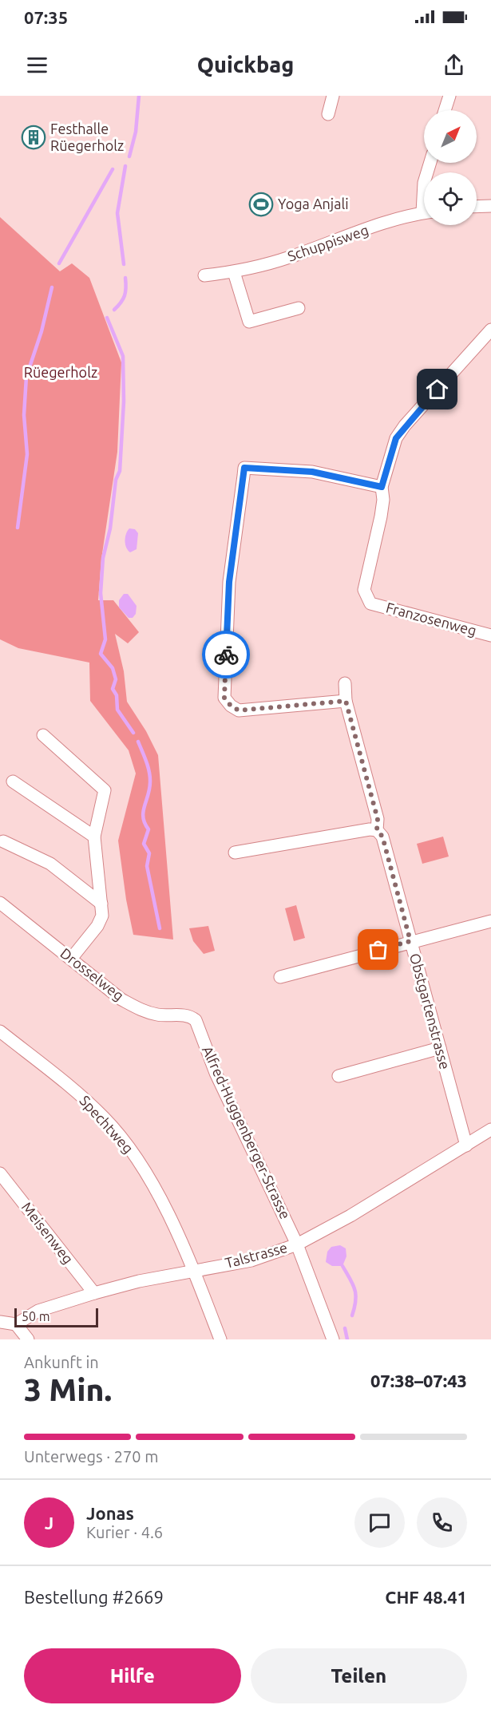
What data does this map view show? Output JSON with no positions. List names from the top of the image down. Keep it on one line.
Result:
{"streets":{"street":["Schuppisweg","Franzosenweg","Drosselweg","Obstgartenstrasse","Spechtweg","Alfred-Huggenberger-Strasse","Meisenweg","Talstrasse"]},"crossings":[["Drosselweg","Alfred-Huggenberger-Strasse"],["Obstgartenstrasse","Talstrasse"],["Spechtweg","Talstrasse"],["Alfred-Huggenberger-Strasse","Talstrasse"],["Meisenweg","Talstrasse"]],"parks":["Rüegerholz"],"places":{"building":["Festhalle Rüegerholz"],"sports":["Yoga Anjali"]},"scale_bar":"50 m","north":"top right","page":{"status":"07:35","header":"Quickbag","scale":"50 m","heading":["3 Min.","Ankunft in","07:38–07:43"],"panel":["Jonas","Kurier · 4.6","Bestellung #2669","CHF 48.41"],"bar":"Unterwegs · 270 m","round":"J","buttons":["Hilfe","Teilen"]}}
